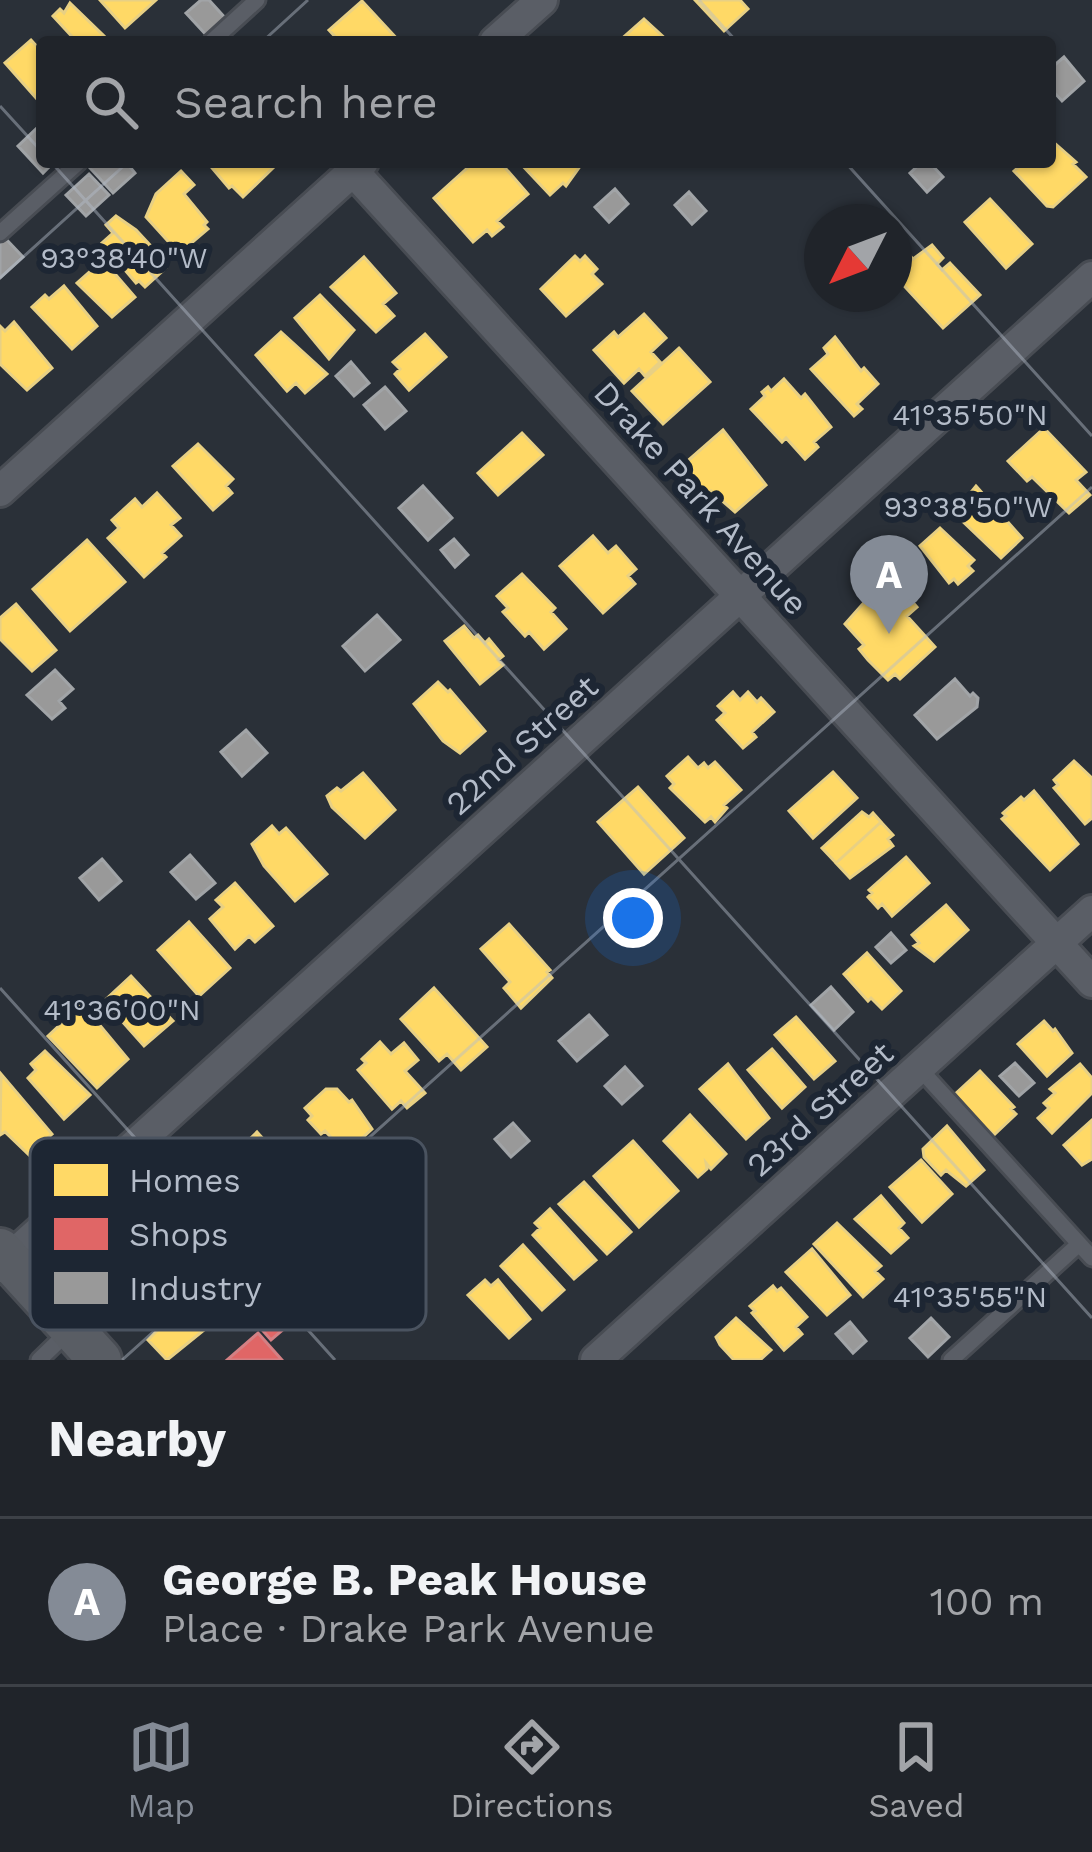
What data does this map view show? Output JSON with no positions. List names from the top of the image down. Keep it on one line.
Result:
{"streets":{"street":["Drake Park Avenue","22nd Street","23rd Street"]},"crossings":[["Drake Park Avenue","22nd Street"],["Drake Park Avenue","23rd Street"]],"legend":["Homes","Shops","Industry"],"north":"bottom left","page":{"search":"Search here","pins":"A","heading":"Nearby","list":[{"mark":"A","name":"George B. Peak House","note":"Place · Drake Park Avenue","value":"100 m"}],"nav":["Map","Directions","Saved"]},"coordinates":["93°38'40\"W","41°35'50\"N","93°38'50\"W","41°36'00\"N","41°35'55\"N"]}
